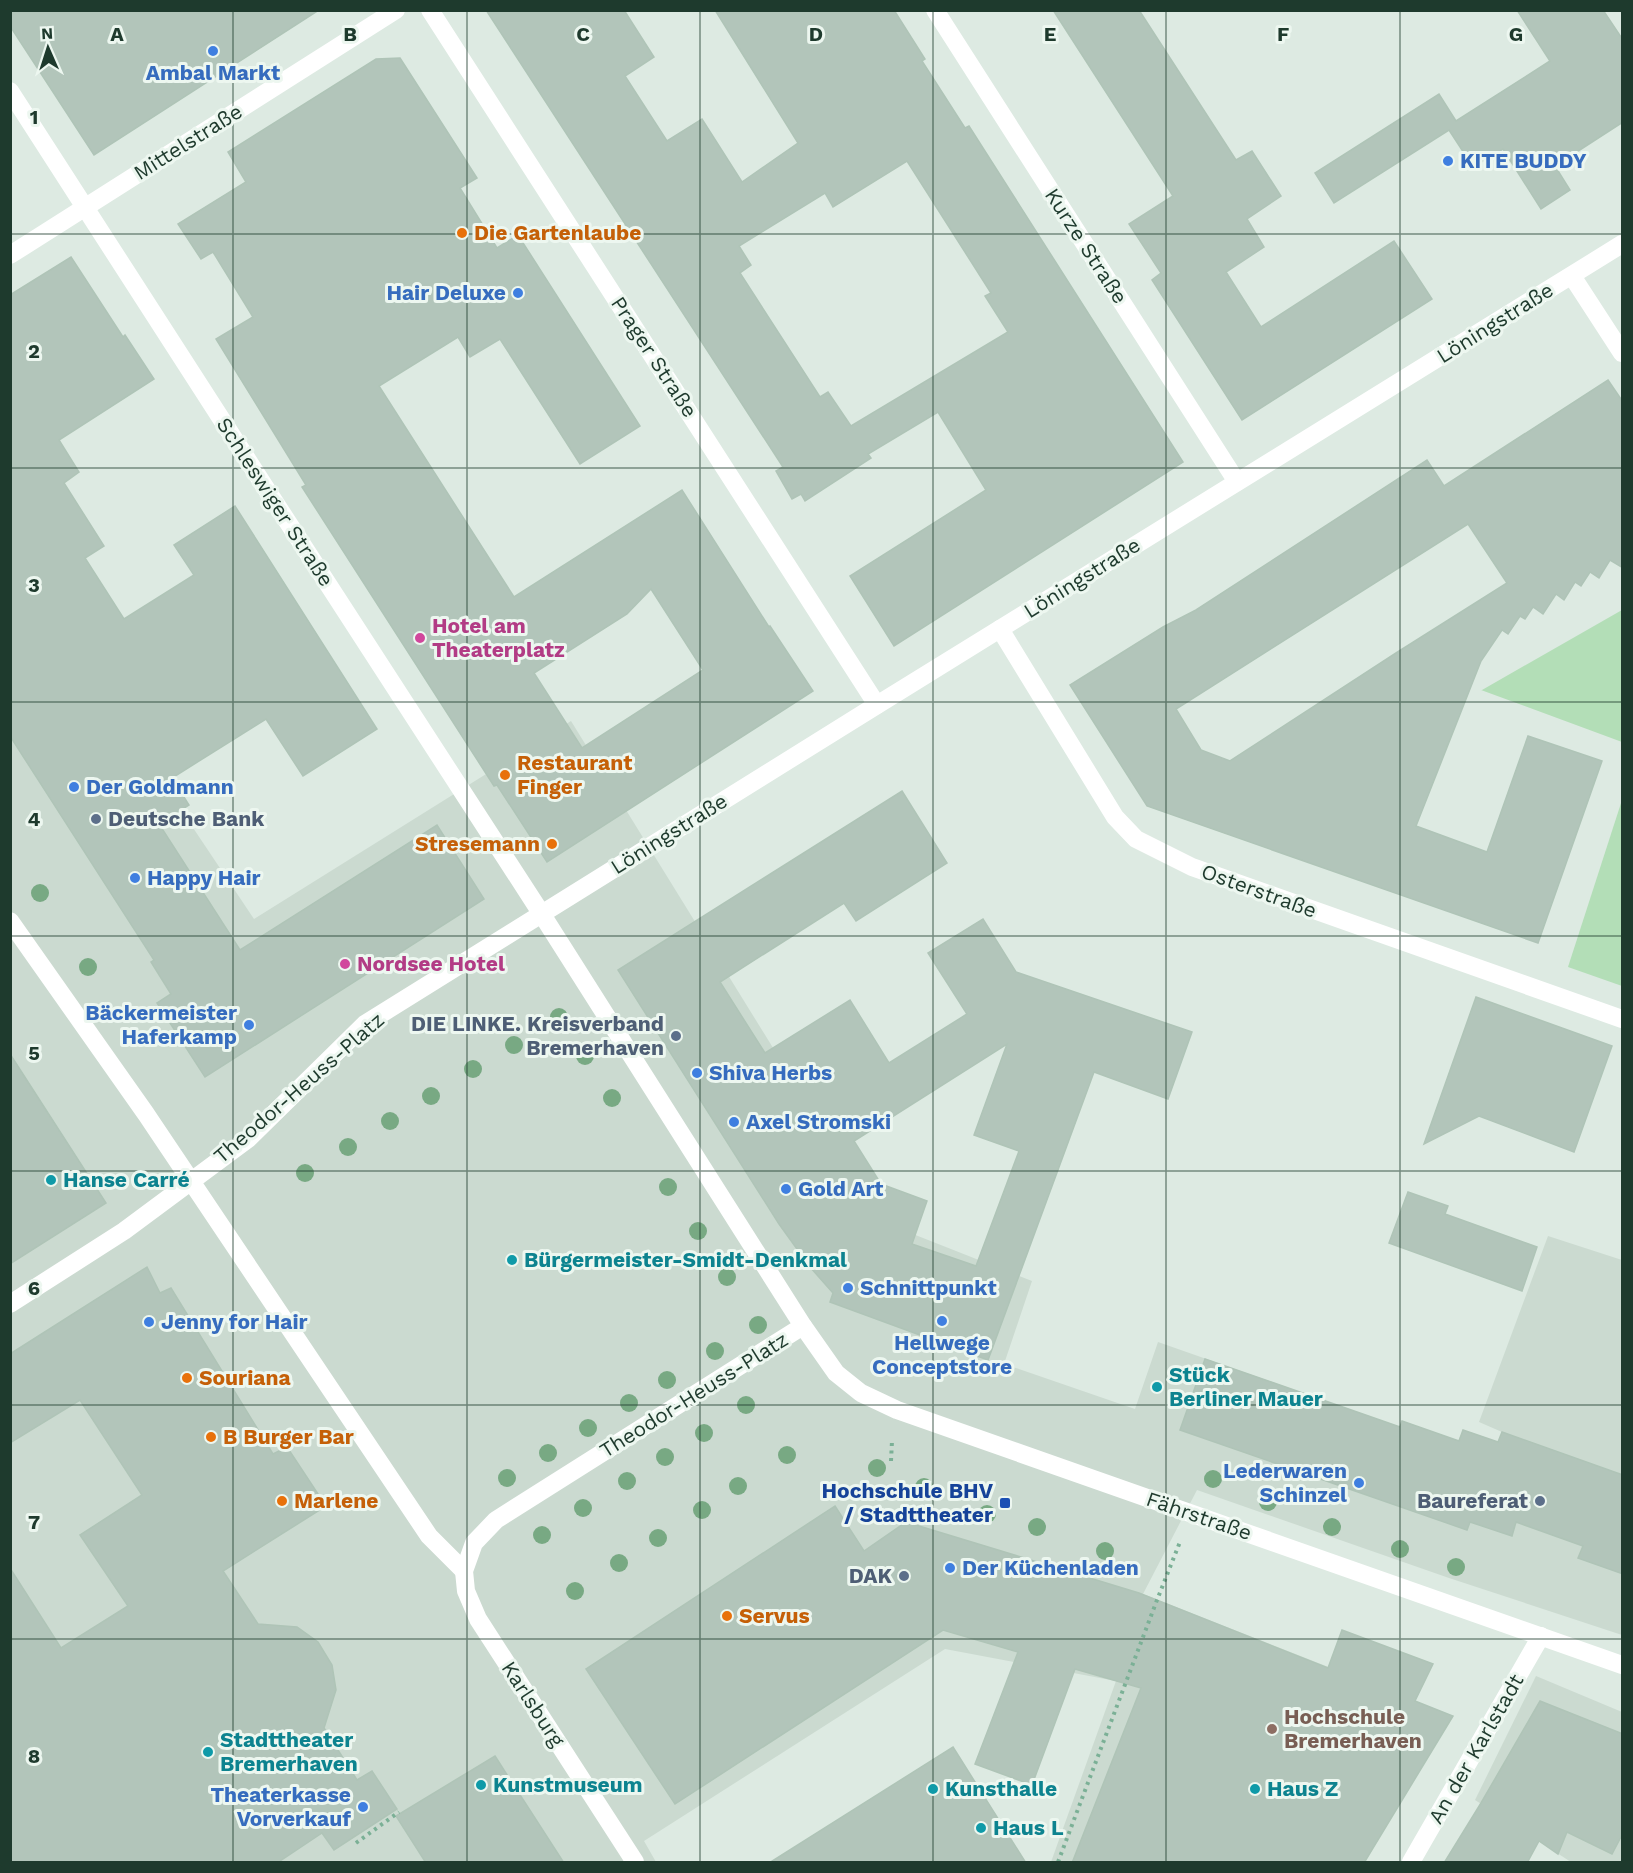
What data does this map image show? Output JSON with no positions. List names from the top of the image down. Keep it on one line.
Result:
{"streets":{"street":["Mittelstraße","Kurze Straße","Löningstraße","Prager Straße","Schleswiger Straße","Osterstraße","Theodor-Heuss-Platz","Fährstraße","Karlsburg","An der Karlstadt"]},"crossings":[["Mittelstraße","Schleswiger Straße"],["Kurze Straße","Löningstraße"],["Löningstraße","Prager Straße"],["Löningstraße","Schleswiger Straße"],["Löningstraße","Osterstraße"],["Löningstraße","Theodor-Heuss-Platz"],["Schleswiger Straße","Theodor-Heuss-Platz"],["Theodor-Heuss-Platz","Fährstraße"],["Theodor-Heuss-Platz","Karlsburg"],["Fährstraße","An der Karlstadt"]],"places":{"other":["Ambal Markt","KITE BUDDY","Die Gartenlaube","Hair Deluxe","Hotel am Theaterplatz","Restaurant Finger","Der Goldmann","Deutsche Bank","Stresemann","Happy Hair","Nordsee Hotel","Bäckermeister Haferkamp","DIE LINKE. Kreisverband Bremerhaven","Shiva Herbs","Axel Stromski","Hanse Carré","Gold Art","Bürgermeister-Smidt-Denkmal","Schnittpunkt","Hellwege Conceptstore","Jenny for Hair","Souriana","Stück Berliner Mauer","B Burger Bar","Lederwaren Schinzel","Marlene","Baureferat","Der Küchenladen","DAK","Servus","Hochschule Bremerhaven","Stadttheater Bremerhaven","Kunstmuseum","Kunsthalle","Haus Z","Theaterkasse Vorverkauf","Haus L"],"transit":["Hochschule BHV / Stadttheater"]},"north":"top","grid":{"columns":["A","B","C","D","E","F","G"],"rows":["1","2","3","4","5","6","7","8"]}}
